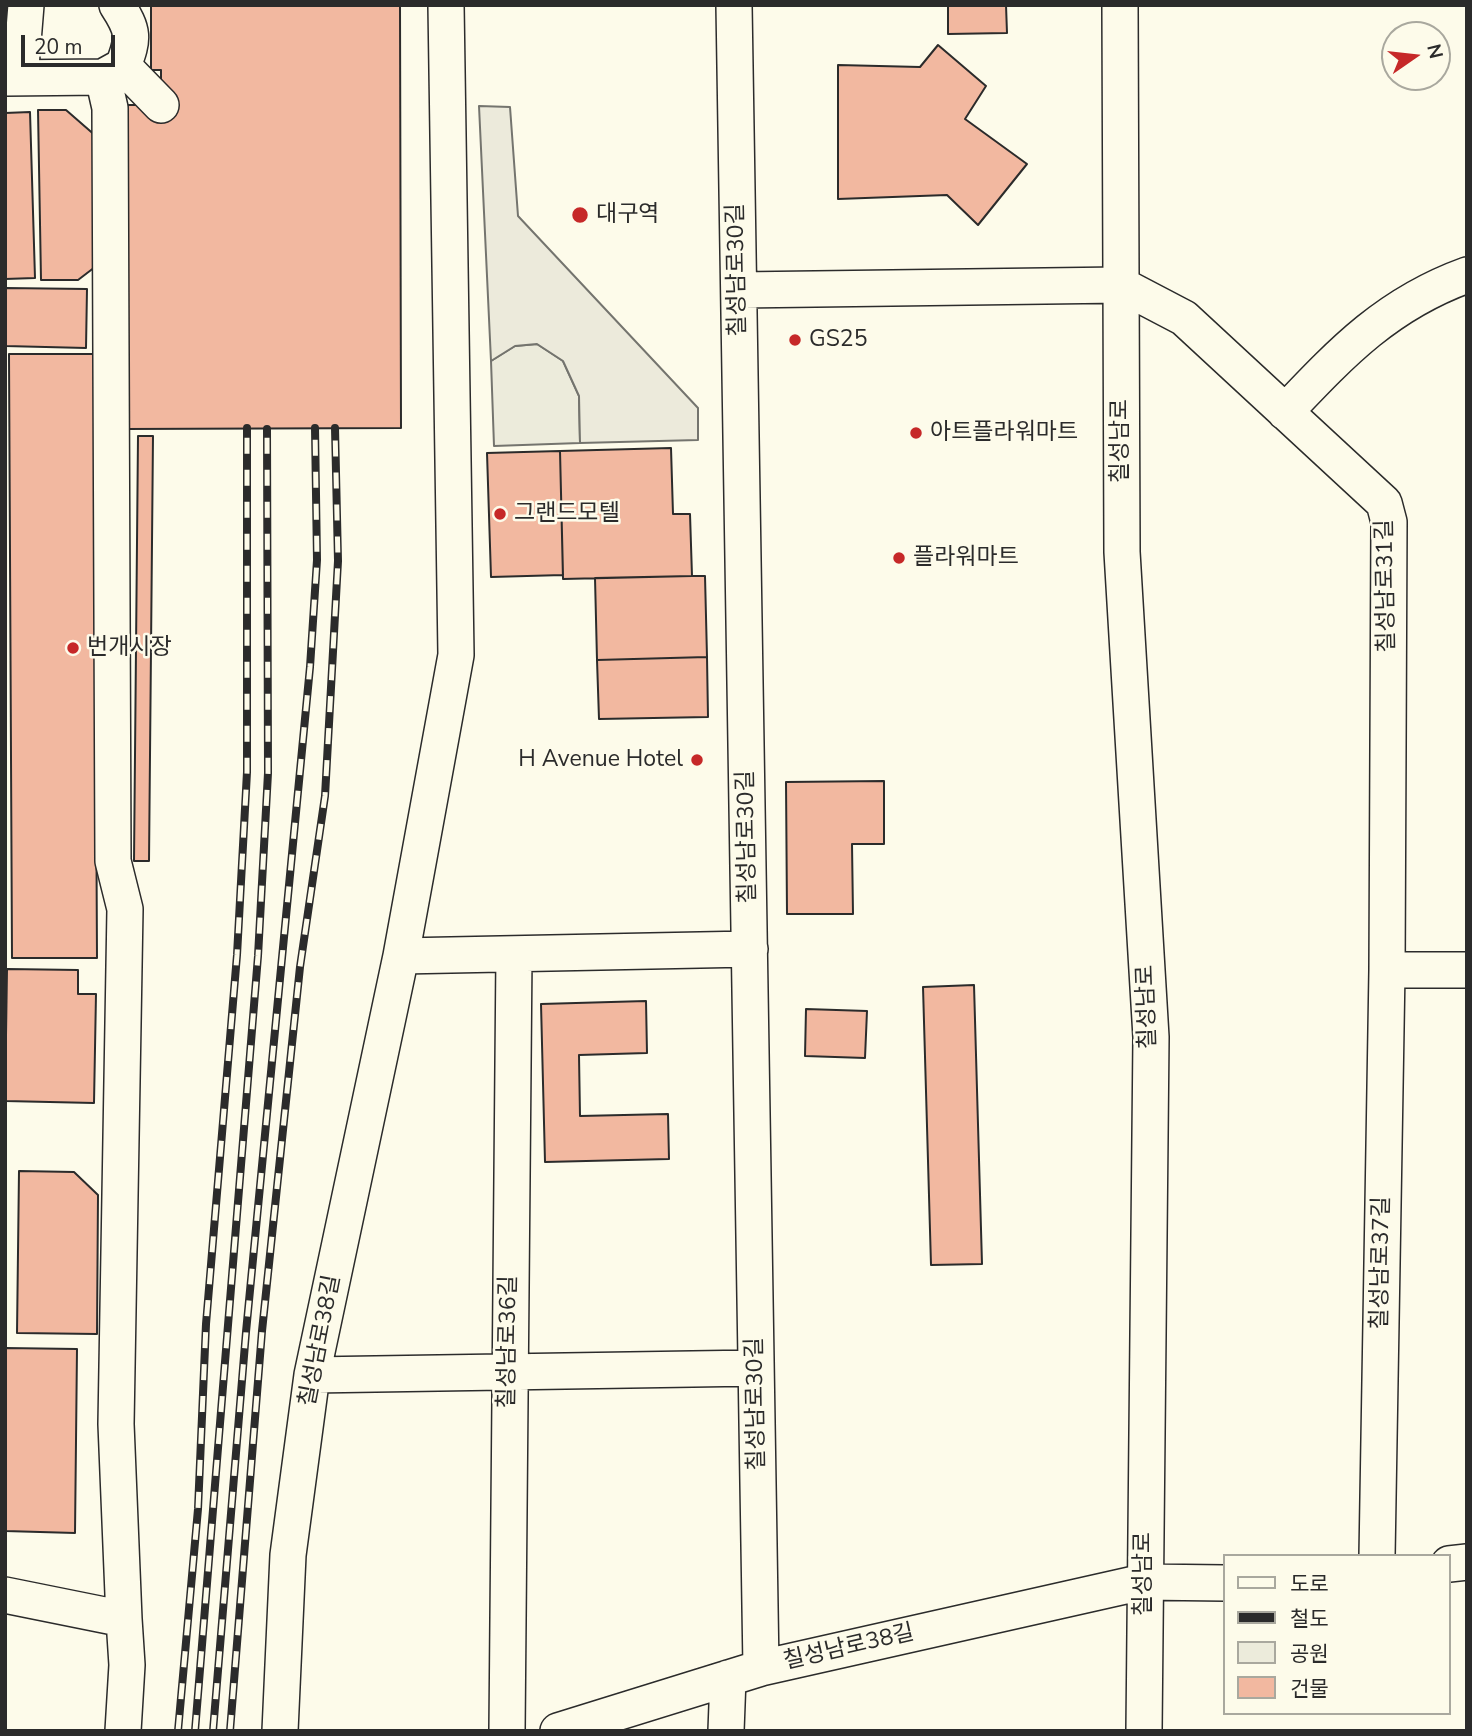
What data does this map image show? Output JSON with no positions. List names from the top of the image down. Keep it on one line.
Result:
{"streets":{"street":["칠성남로30길","칠성남로","칠성남로31길","칠성남로37길","칠성남로38길","칠성남로36길"]},"crossings":[["칠성남로30길","칠성남로38길"],["칠성남로","칠성남로31길"],["칠성남로","칠성남로38길"],["칠성남로31길","칠성남로37길"]],"places":["대구역","GS25","아트플라워마트","그랜드모텔","플라워마트","번개시장","H Avenue Hotel"],"legend":["도로","철도","공원","건물"],"scale_bar":"20 m","north":"right"}
